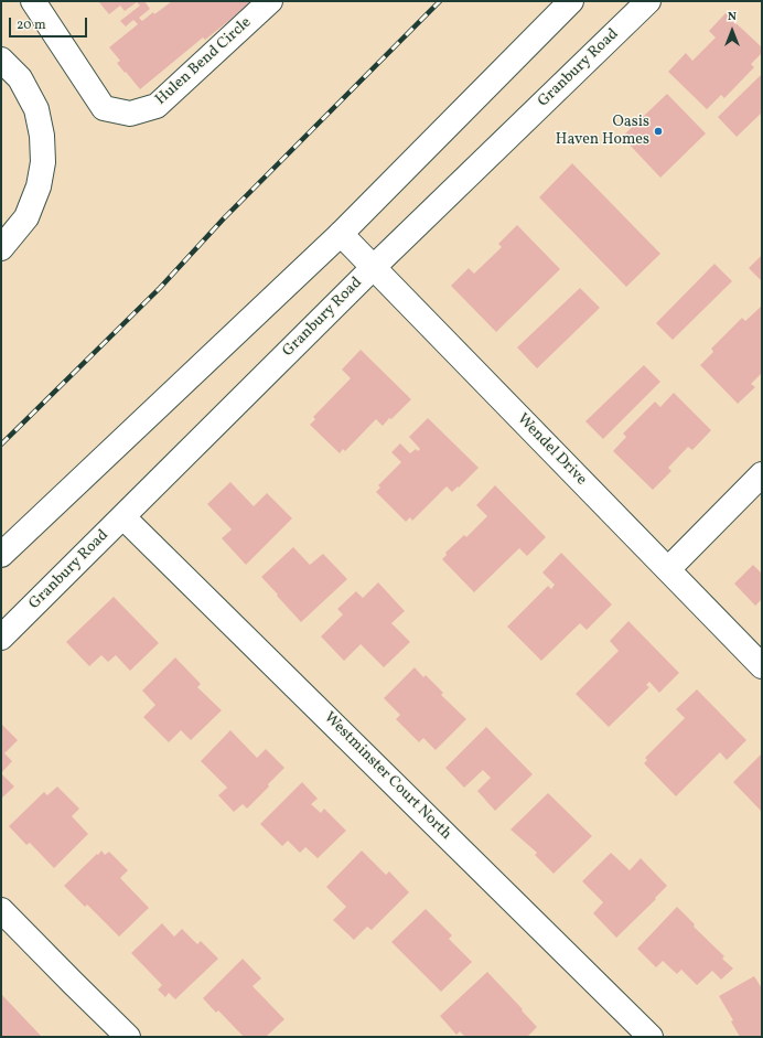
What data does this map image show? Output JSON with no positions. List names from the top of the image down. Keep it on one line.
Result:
{"streets":{"main road":["Hulen Bend Circle","Granbury Road","Wendel Drive","Westminster Court North"]},"crossings":[["Granbury Road","Wendel Drive"],["Granbury Road","Westminster Court North"]],"places":["Oasis Haven Homes"],"scale_bar":"20 m","north":"top"}
